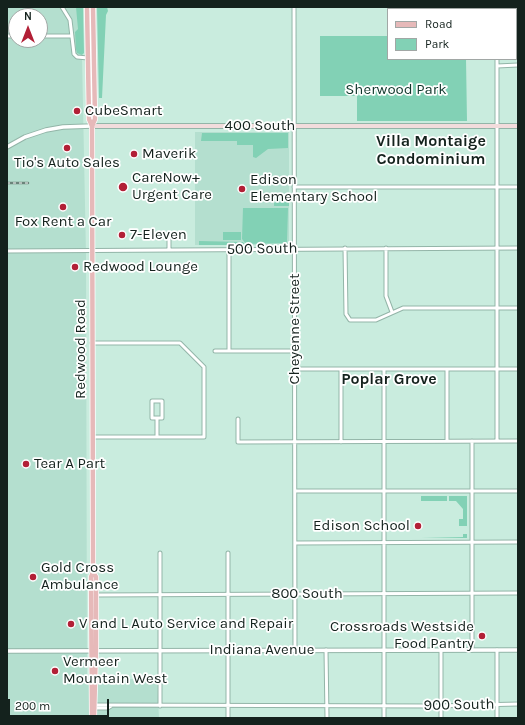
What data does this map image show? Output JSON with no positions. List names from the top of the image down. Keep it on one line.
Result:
{"streets":{"main road":["400 South","Redwood Road"],"street":["500 South","Cheyenne Street","800 South","Indiana Avenue","900 South"]},"crossings":[["400 South","Cheyenne Street"],["400 South","Redwood Road"],["500 South","Cheyenne Street"],["500 South","Redwood Road"],["Cheyenne Street","800 South"],["Cheyenne Street","Indiana Avenue"],["Redwood Road","800 South"],["Redwood Road","Indiana Avenue"],["Redwood Road","900 South"]],"districts":["Villa Montaige Condominium","Poplar Grove"],"parks":["Sherwood Park"],"places":["CubeSmart","Tio's Auto Sales","Maverik","CareNow+ Urgent Care","Edison Elementary School","Fox Rent a Car","7-Eleven","Redwood Lounge","Tear A Part","Edison School","Gold Cross Ambulance","V and L Auto Service and Repair","Crossroads Westside Food Pantry","Vermeer Mountain West"],"legend":["Road","Park"],"scale_bar":"200 m","north":"top"}
